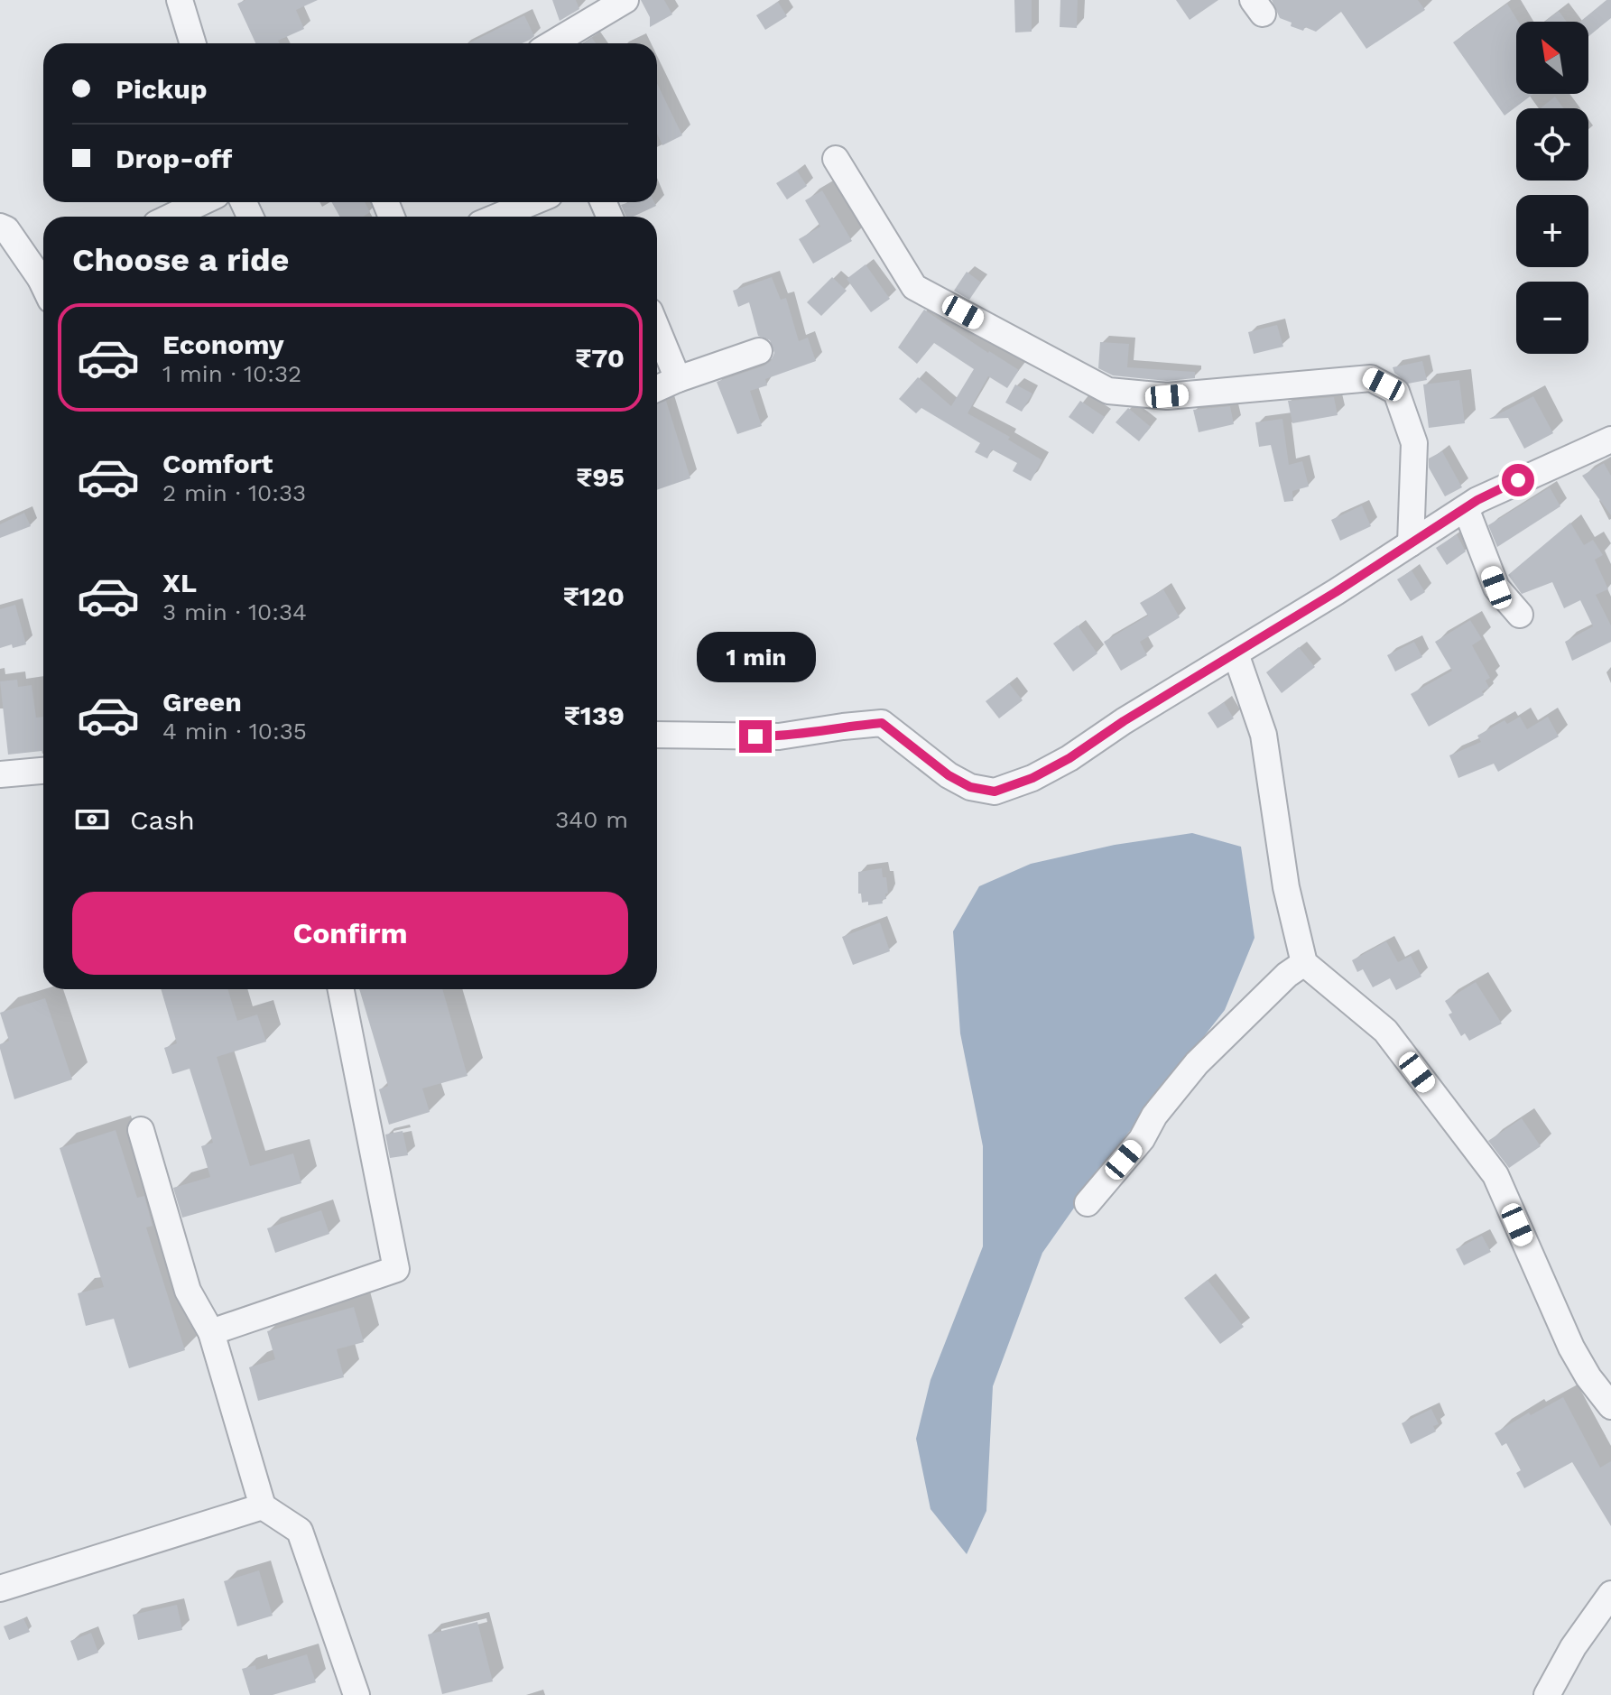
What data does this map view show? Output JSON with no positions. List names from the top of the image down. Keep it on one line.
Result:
{"north":"top left","page":{"map_buttons":["+","−"],"banner":["Pickup","Drop-off"],"heading":"Choose a ride","list":[{"name":"Economy","note":"1 min · 10:32","value":"₹70"},{"name":"Comfort","note":"2 min · 10:33","value":"₹95"},{"name":"XL","note":"3 min · 10:34","value":"₹120"},{"name":"Green","note":"4 min · 10:35","value":"₹139"}],"bubble":"1 min","pay":["Cash","340 m"],"buttons":"Confirm"}}
